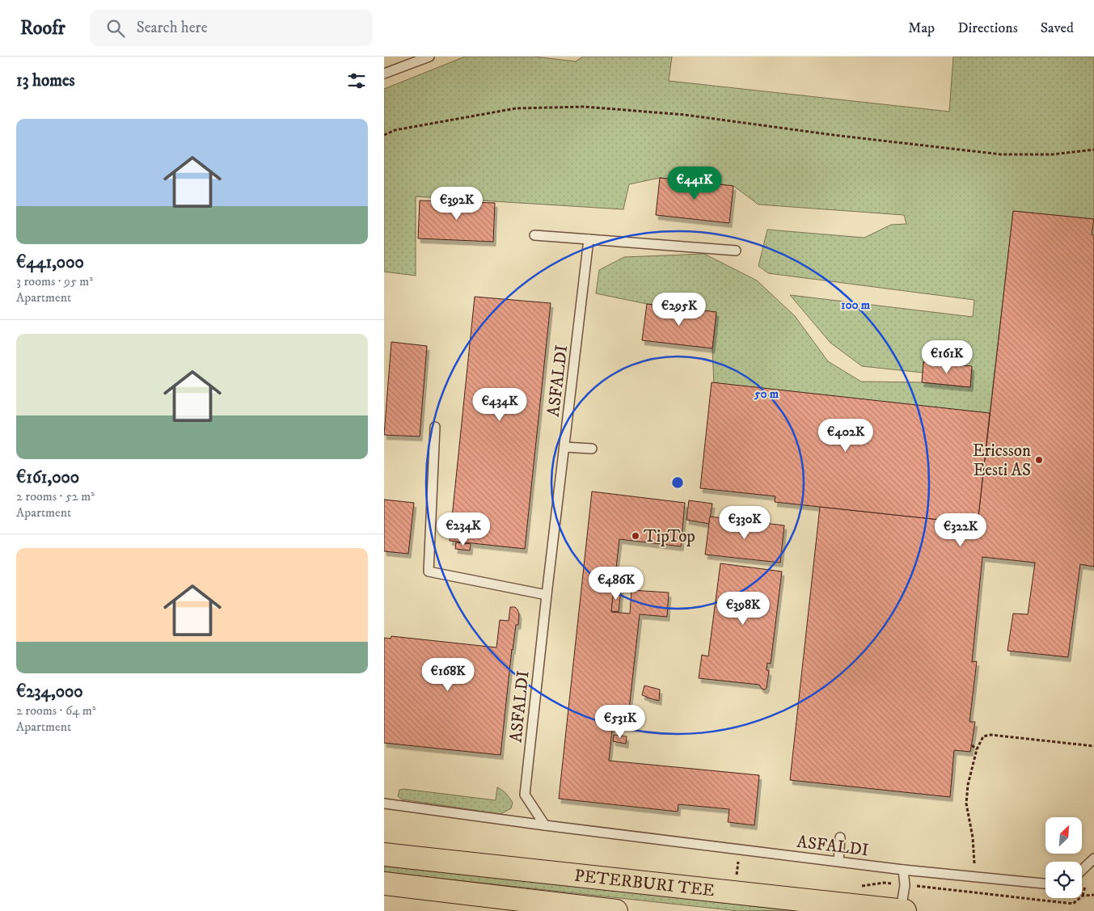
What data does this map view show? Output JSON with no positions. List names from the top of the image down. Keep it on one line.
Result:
{"streets":{"highway":["PETERBURI TEE"],"lane":["ASFALDI"]},"places":["Ericsson Eesti AS","TipTop"],"north":"top right","page":{"header":"Roofr","search":"Search here","nav":["Map","Directions","Saved"],"heading":"13 homes","list":[{"name":"€441,000","note":"3 rooms · 95 m² · Apartment"},{"name":"€161,000","note":"2 rooms · 52 m² · Apartment"},{"name":"€234,000","note":"2 rooms · 64 m² · Apartment"}],"price":["€441K","€392K","€295K","€161K","€434K","€402K","€330K","€234K","€322K","€486K","€398K","€168K","€531K"]},"rings":["100 m","50 m"]}
